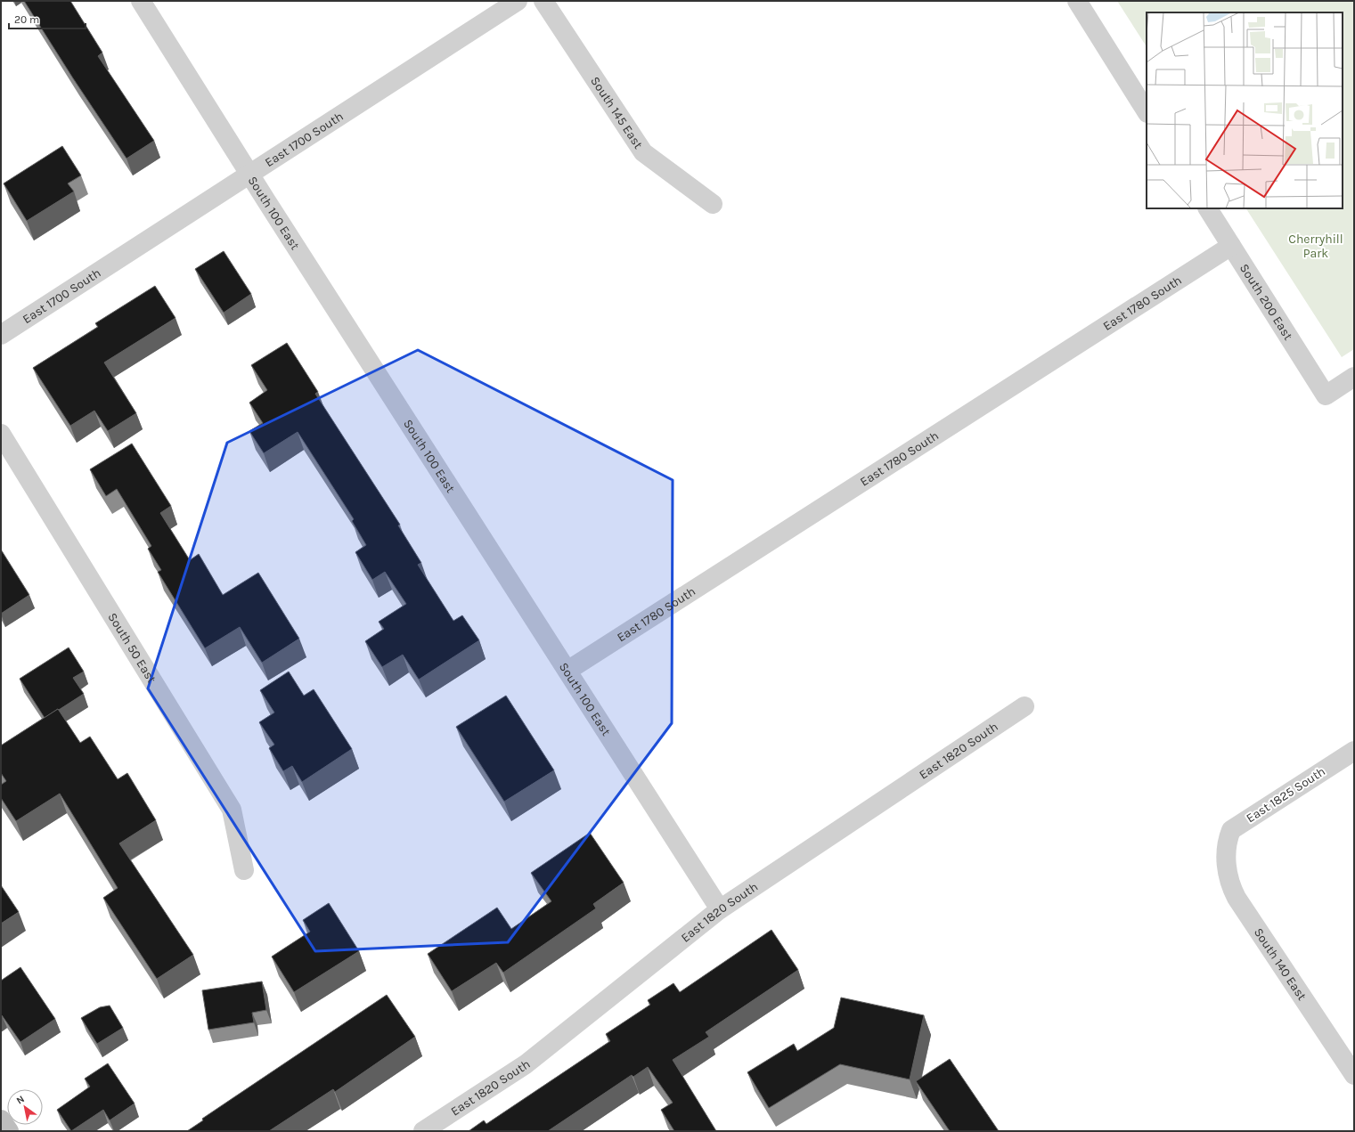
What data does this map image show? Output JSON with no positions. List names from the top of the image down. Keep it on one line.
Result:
{"streets":{"street":["South 145 East","East 1700 South","South 100 East","South 200 East","East 1780 South","South 50 East","East 1820 South","East 1825 South","South 140 East"]},"crossings":[["East 1700 South","South 100 East"],["South 100 East","East 1780 South"],["South 100 East","East 1820 South"],["South 200 East","East 1780 South"],["East 1825 South","South 140 East"]],"parks":["Cherryhill Park"],"scale_bar":"20 m","north":"top left"}
